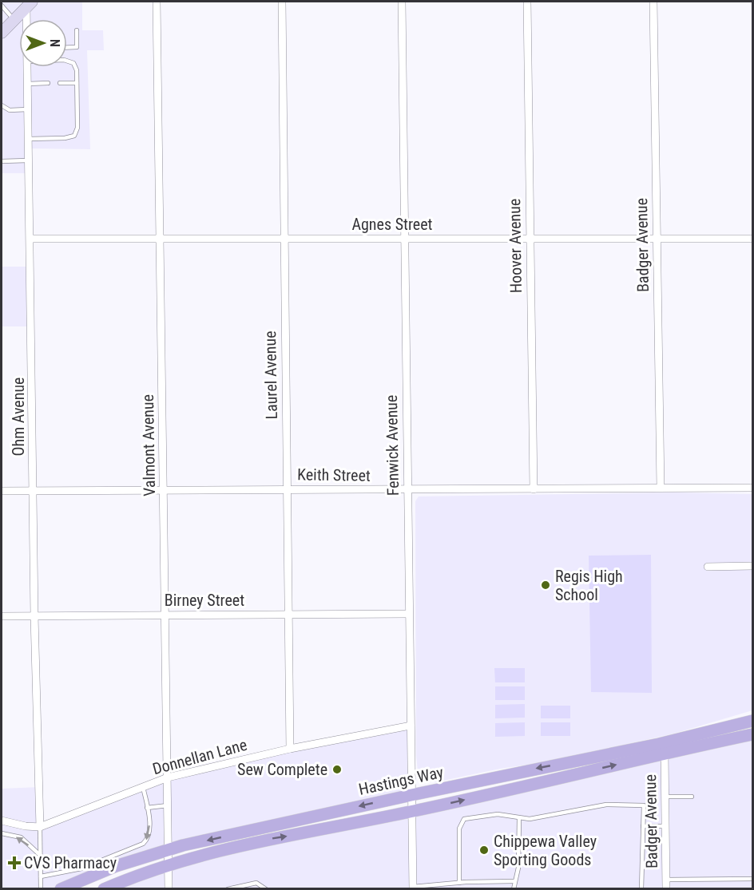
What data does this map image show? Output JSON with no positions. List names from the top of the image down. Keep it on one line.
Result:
{"streets":{"main road":["Hastings Way"],"street":["Agnes Street","Badger Avenue","Hoover Avenue","Laurel Avenue","Ohm Avenue","Valmont Avenue","Fenwick Avenue","Keith Street","Birney Street","Donnellan Lane"]},"crossings":[["Agnes Street","Badger Avenue"],["Agnes Street","Hoover Avenue"],["Agnes Street","Laurel Avenue"],["Agnes Street","Ohm Avenue"],["Agnes Street","Valmont Avenue"],["Agnes Street","Fenwick Avenue"],["Badger Avenue","Keith Street"],["Badger Avenue","Hastings Way"],["Hoover Avenue","Keith Street"],["Laurel Avenue","Keith Street"],["Laurel Avenue","Birney Street"],["Laurel Avenue","Donnellan Lane"],["Ohm Avenue","Keith Street"],["Ohm Avenue","Birney Street"],["Ohm Avenue","Donnellan Lane"],["Valmont Avenue","Keith Street"],["Valmont Avenue","Birney Street"],["Valmont Avenue","Donnellan Lane"],["Valmont Avenue","Hastings Way"],["Fenwick Avenue","Keith Street"],["Fenwick Avenue","Birney Street"],["Fenwick Avenue","Donnellan Lane"],["Fenwick Avenue","Hastings Way"]],"places":{"other":["Regis High School","Sew Complete","Chippewa Valley Sporting Goods"],"health":["CVS Pharmacy"]},"north":"right"}
